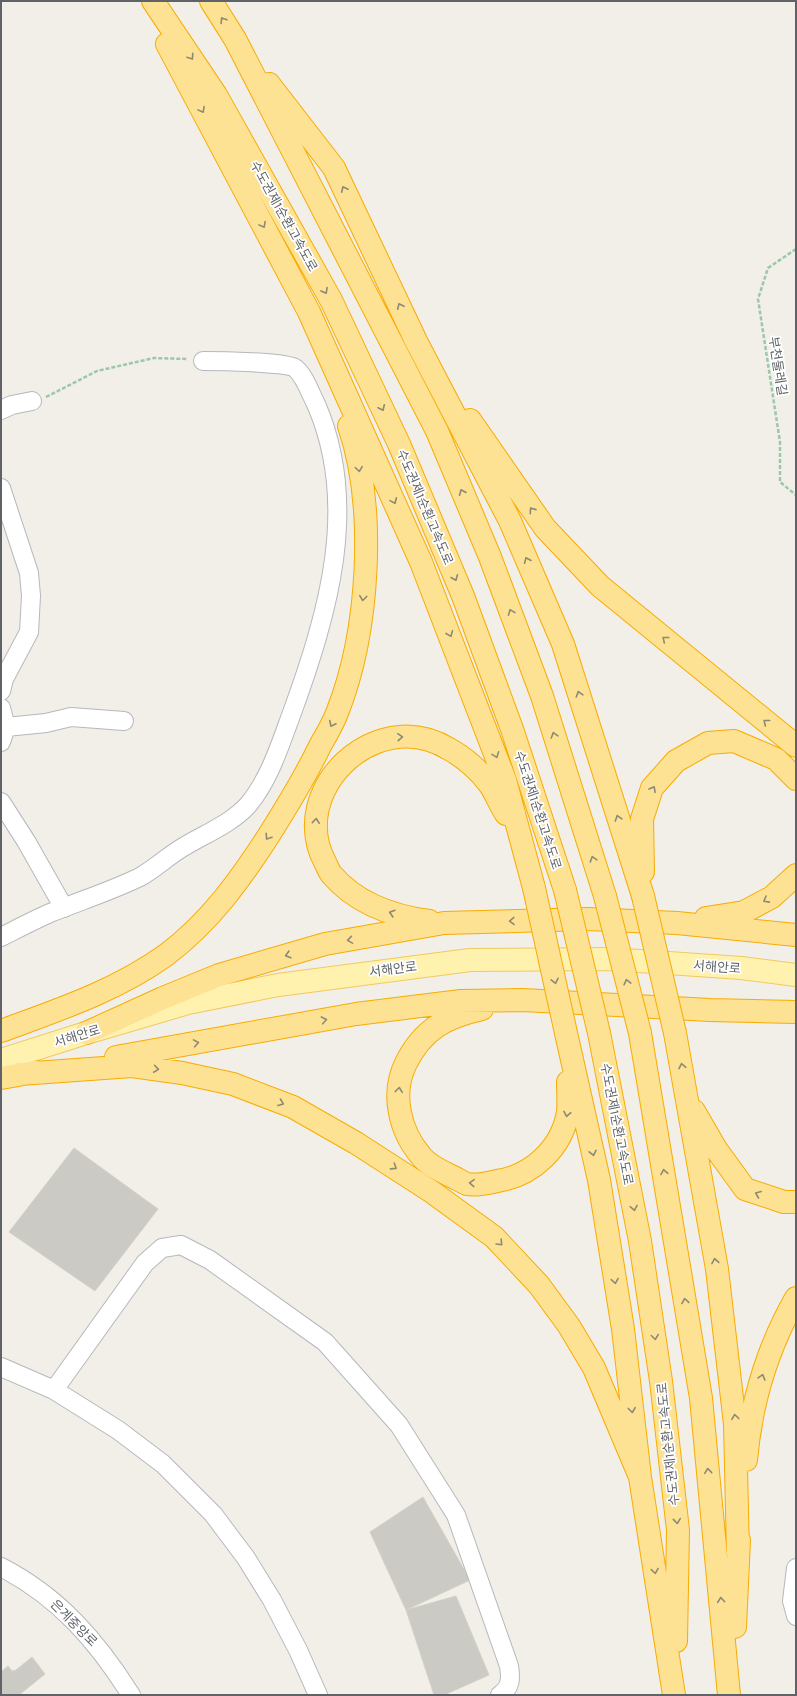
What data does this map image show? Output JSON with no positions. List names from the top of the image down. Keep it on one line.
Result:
{"streets":{"highway":["수도권제1순환고속도로"],"main road":["서해안로"],"street":["은계중앙로"],"path":["부천둘레길"]}}
